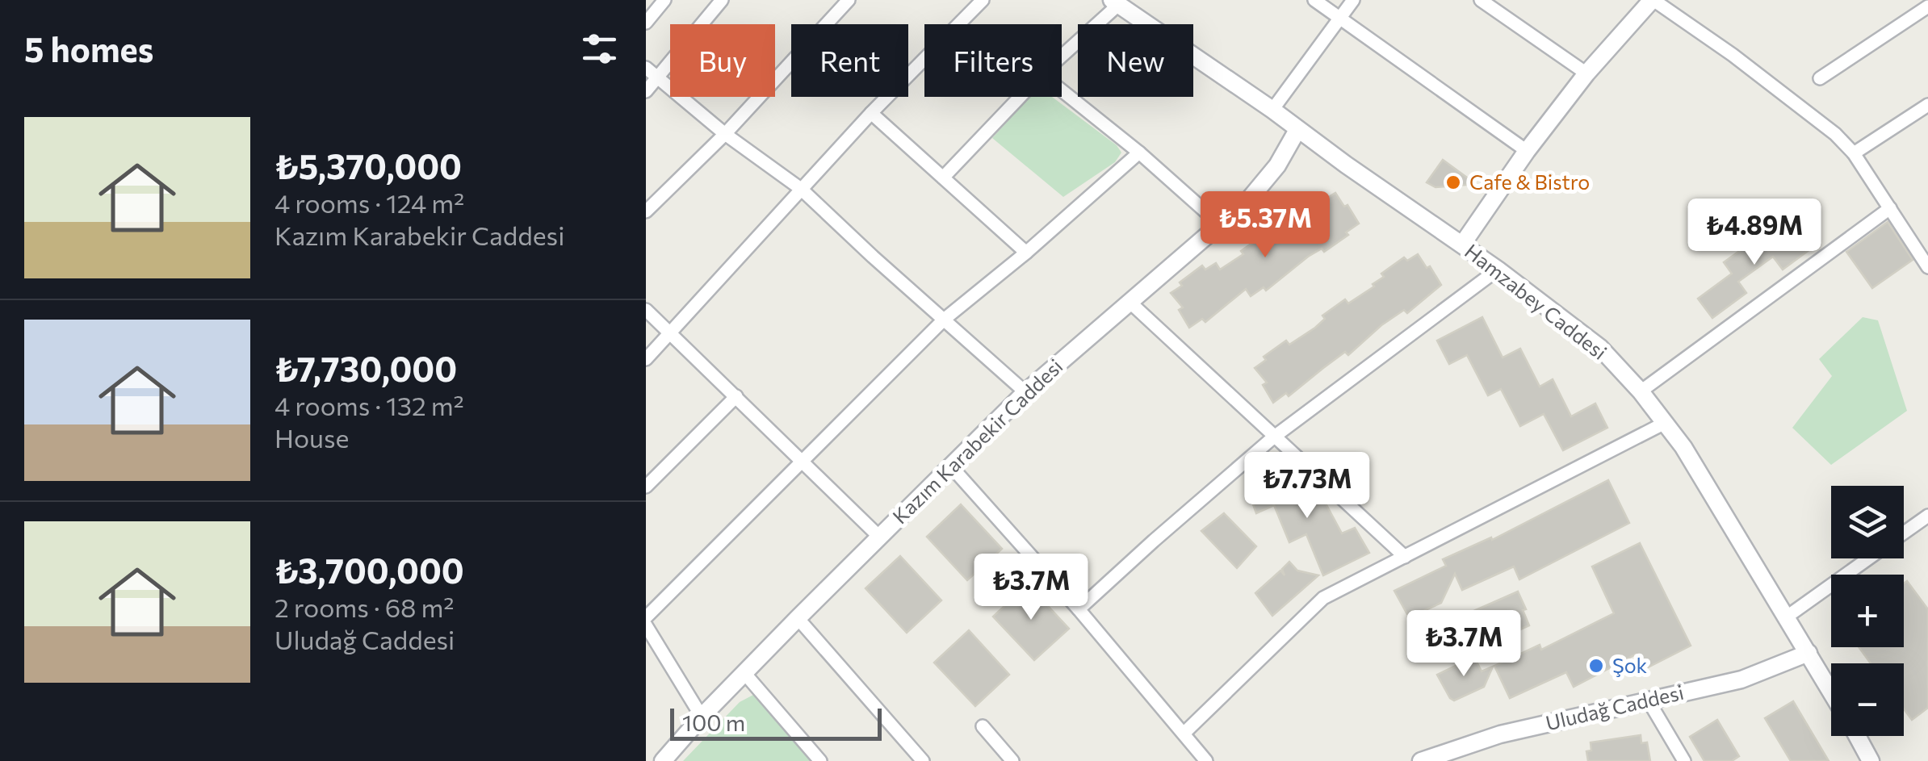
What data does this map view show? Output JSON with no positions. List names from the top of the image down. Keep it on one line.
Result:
{"streets":{"street":["Hamzabey Caddesi","Kazım Karabekir Caddesi","Uludağ Caddesi"]},"crossings":[["Hamzabey Caddesi","Kazım Karabekir Caddesi"],["Hamzabey Caddesi","Uludağ Caddesi"]],"places":["Cafe & Bistro","Şok"],"scale_bar":"100 m","page":{"heading":"5 homes","chip":["Buy","Rent","Filters","New"],"list":[{"name":"₺5,370,000","note":"4 rooms · 124 m² · Kazım Karabekir Caddesi"},{"name":"₺7,730,000","note":"4 rooms · 132 m² · House"},{"name":"₺3,700,000","note":"2 rooms · 68 m² · Uludağ Caddesi"}],"price":["₺5.37M","₺4.89M","₺7.73M","₺3.7M","₺3.7M"],"map_buttons":["+","−"],"scale":"100 m"}}
